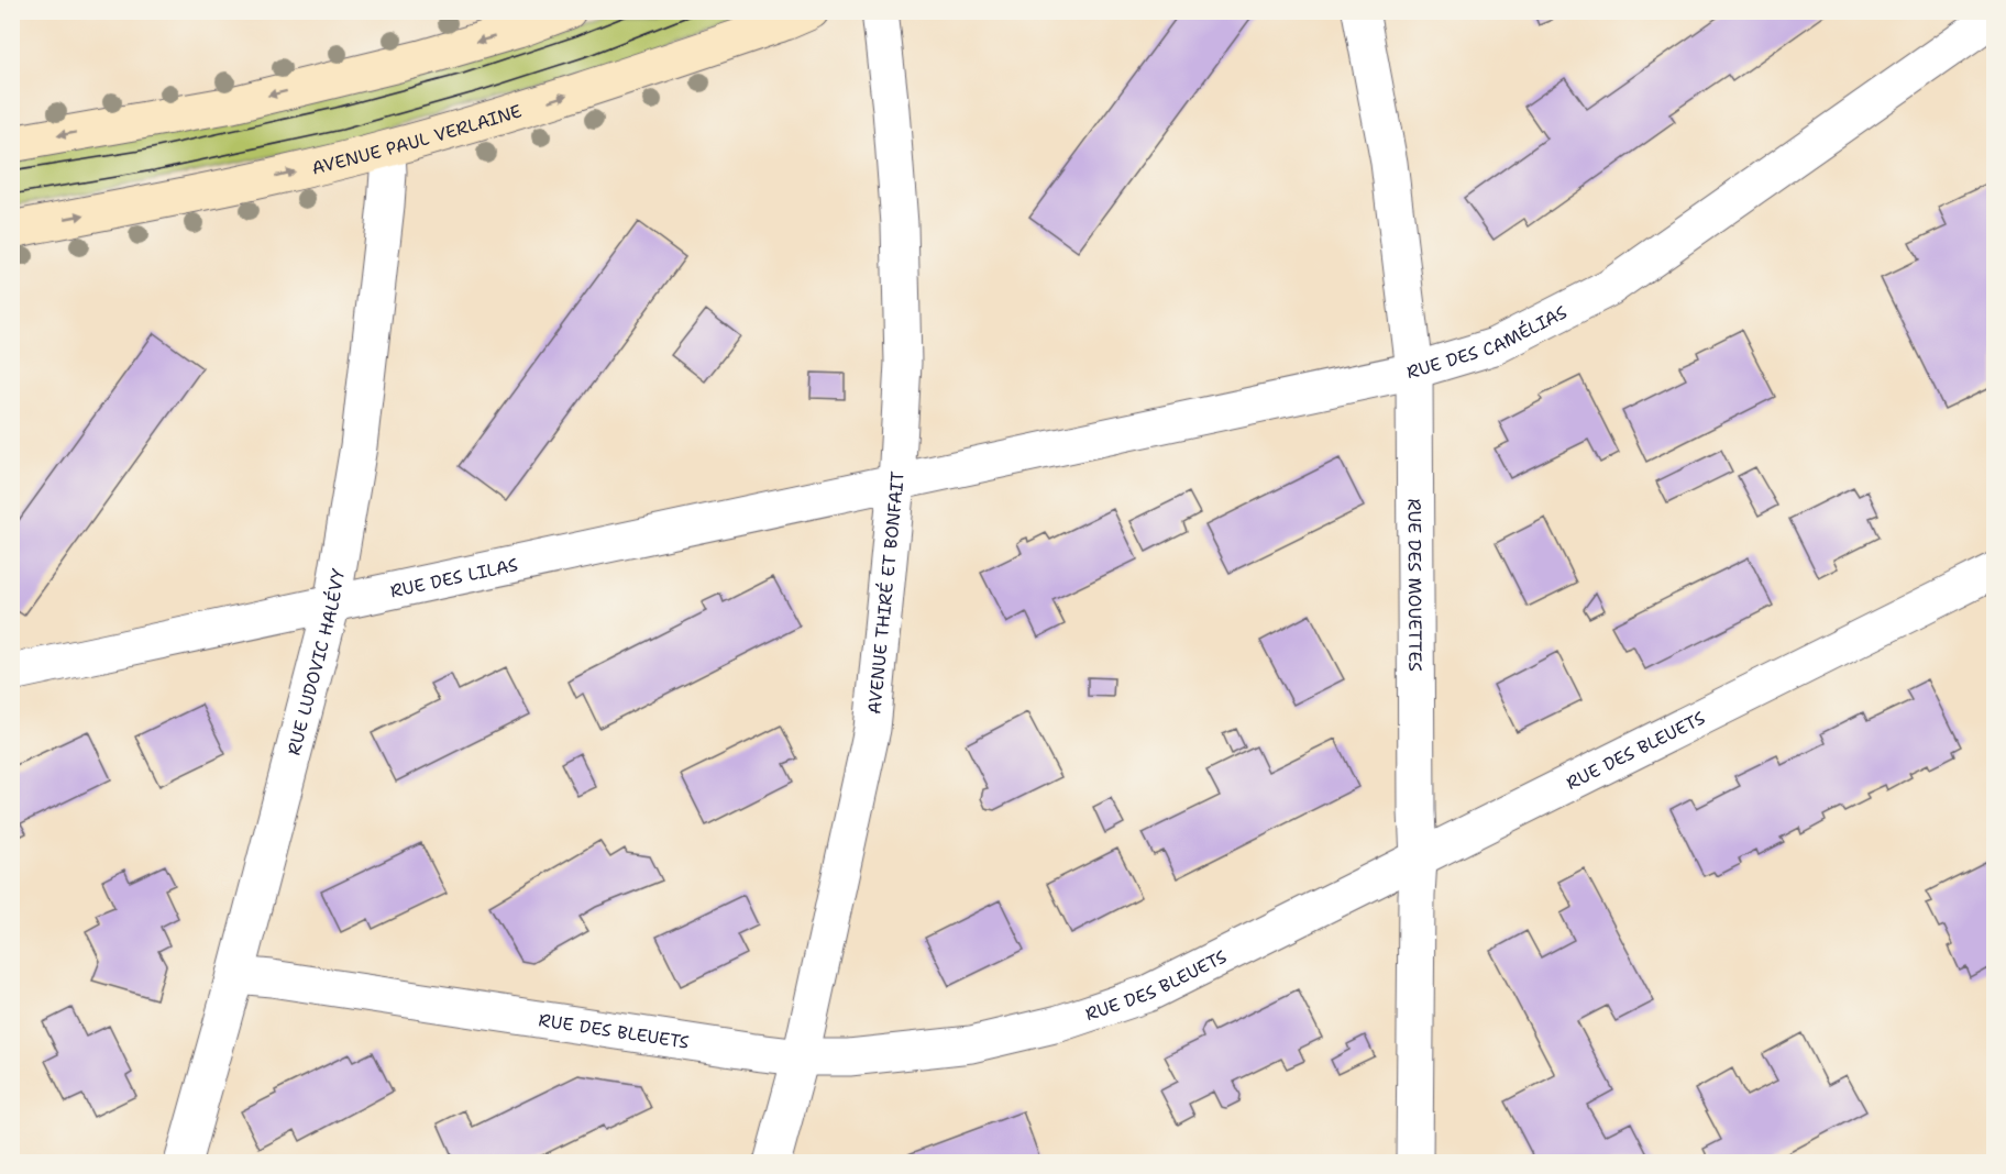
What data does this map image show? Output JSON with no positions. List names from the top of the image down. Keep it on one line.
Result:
{"streets":{"street":["AVENUE PAUL VERLAINE","RUE DES CAMÉLIAS","RUE DES LILAS","RUE DES MOUETTES","AVENUE THIRÉ ET BONFAIT","RUE LUDOVIC HALÉVY","RUE DES BLEUETS"]},"crossings":[["AVENUE PAUL VERLAINE","RUE LUDOVIC HALÉVY"],["RUE DES CAMÉLIAS","RUE DES LILAS"],["RUE DES CAMÉLIAS","RUE DES MOUETTES"],["RUE DES CAMÉLIAS","AVENUE THIRÉ ET BONFAIT"],["RUE DES LILAS","AVENUE THIRÉ ET BONFAIT"],["RUE DES LILAS","RUE LUDOVIC HALÉVY"],["RUE DES MOUETTES","RUE DES BLEUETS"],["AVENUE THIRÉ ET BONFAIT","RUE DES BLEUETS"],["RUE LUDOVIC HALÉVY","RUE DES BLEUETS"]]}
